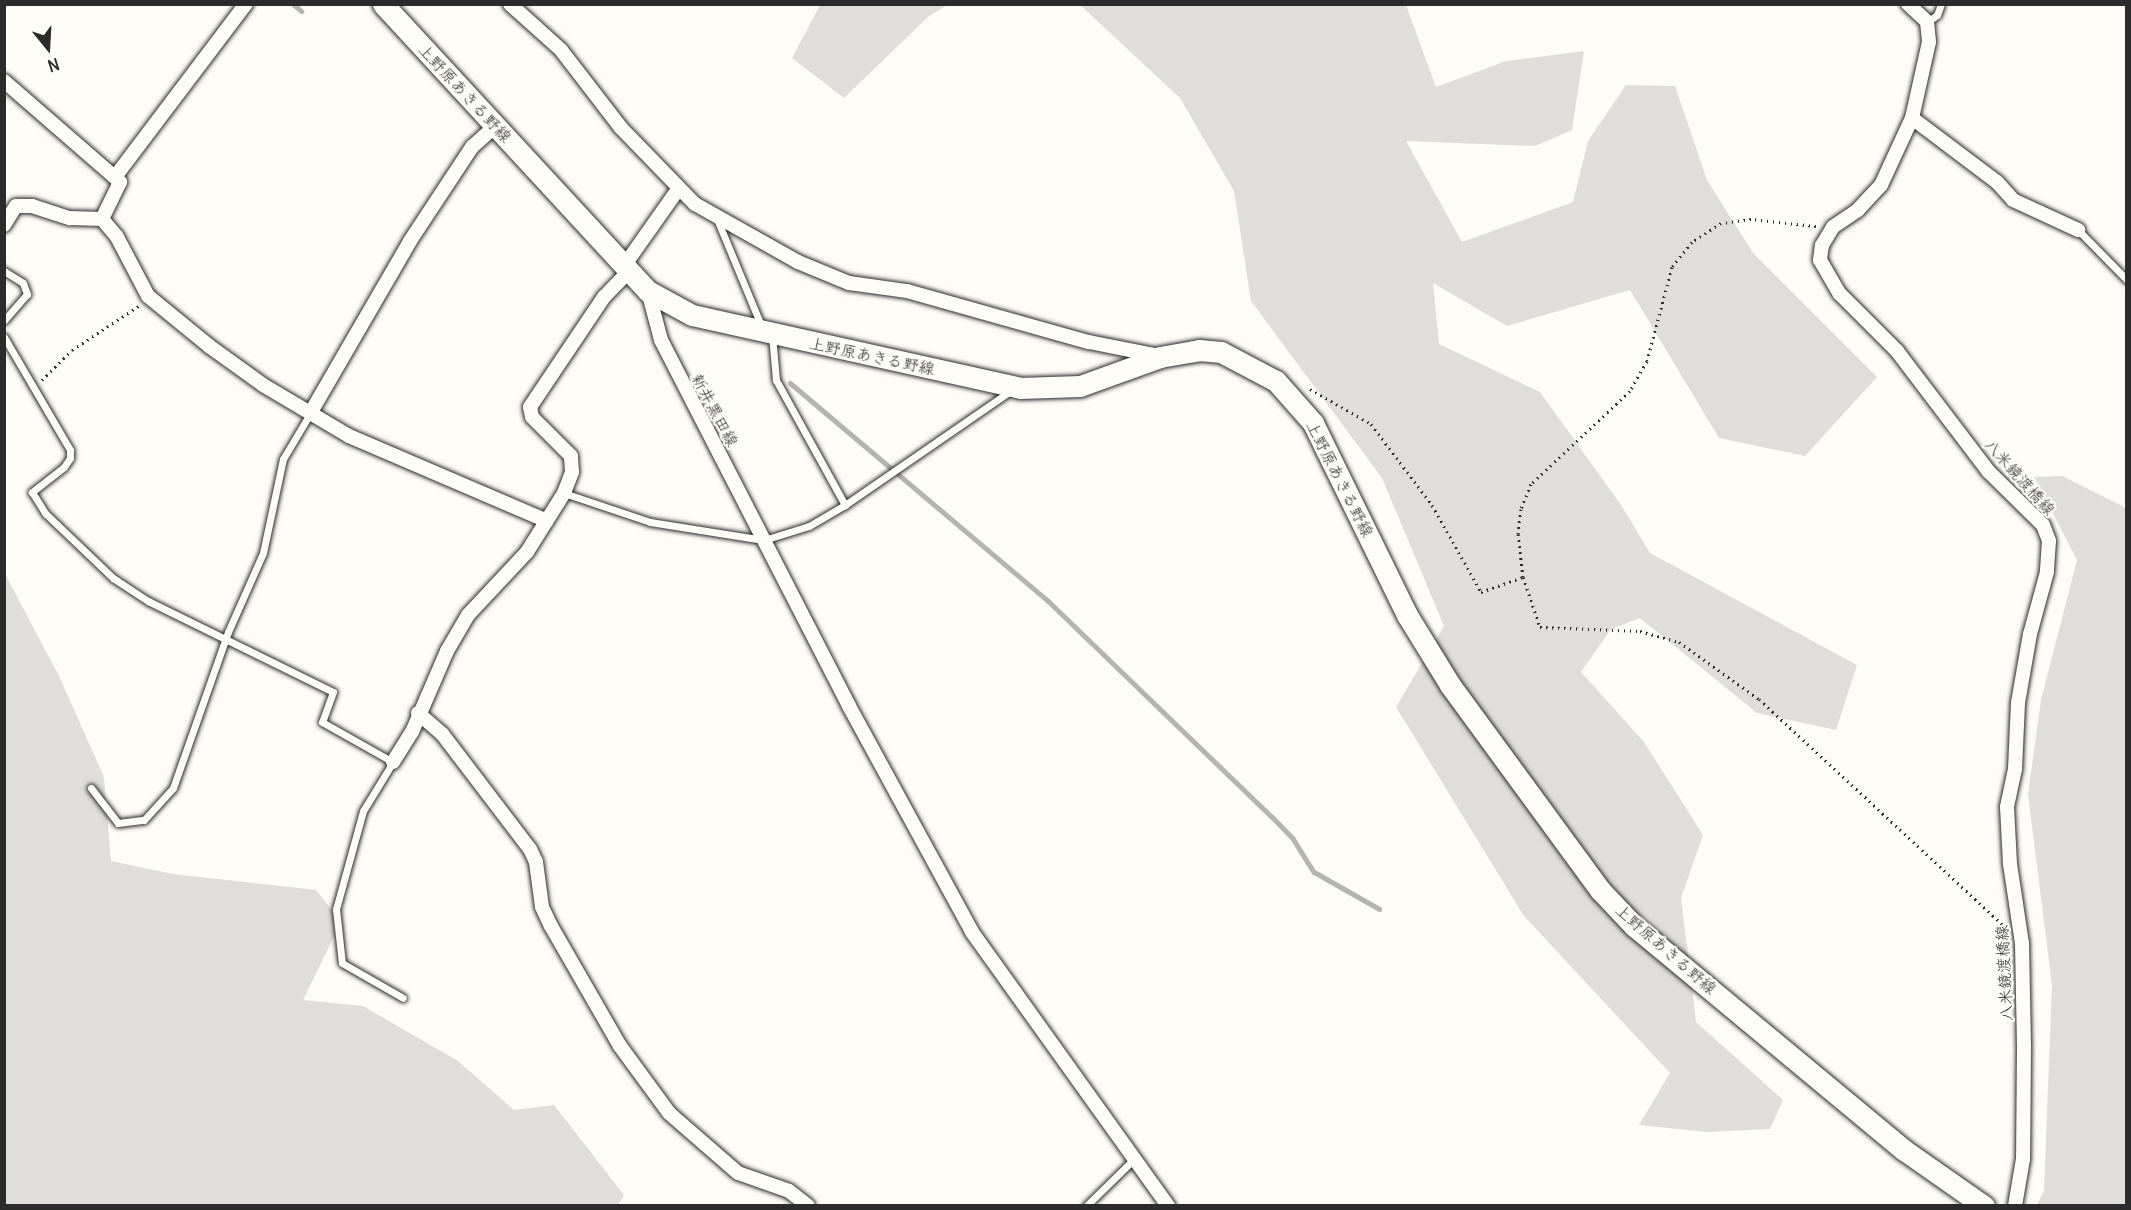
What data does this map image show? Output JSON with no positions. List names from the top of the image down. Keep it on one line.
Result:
{"streets":{"main road":["上野原あきる野線"],"street":["新井黒田線","八米鏡渡橋線"]},"crossings":[["上野原あきる野線","新井黒田線"]],"north":"bottom"}
